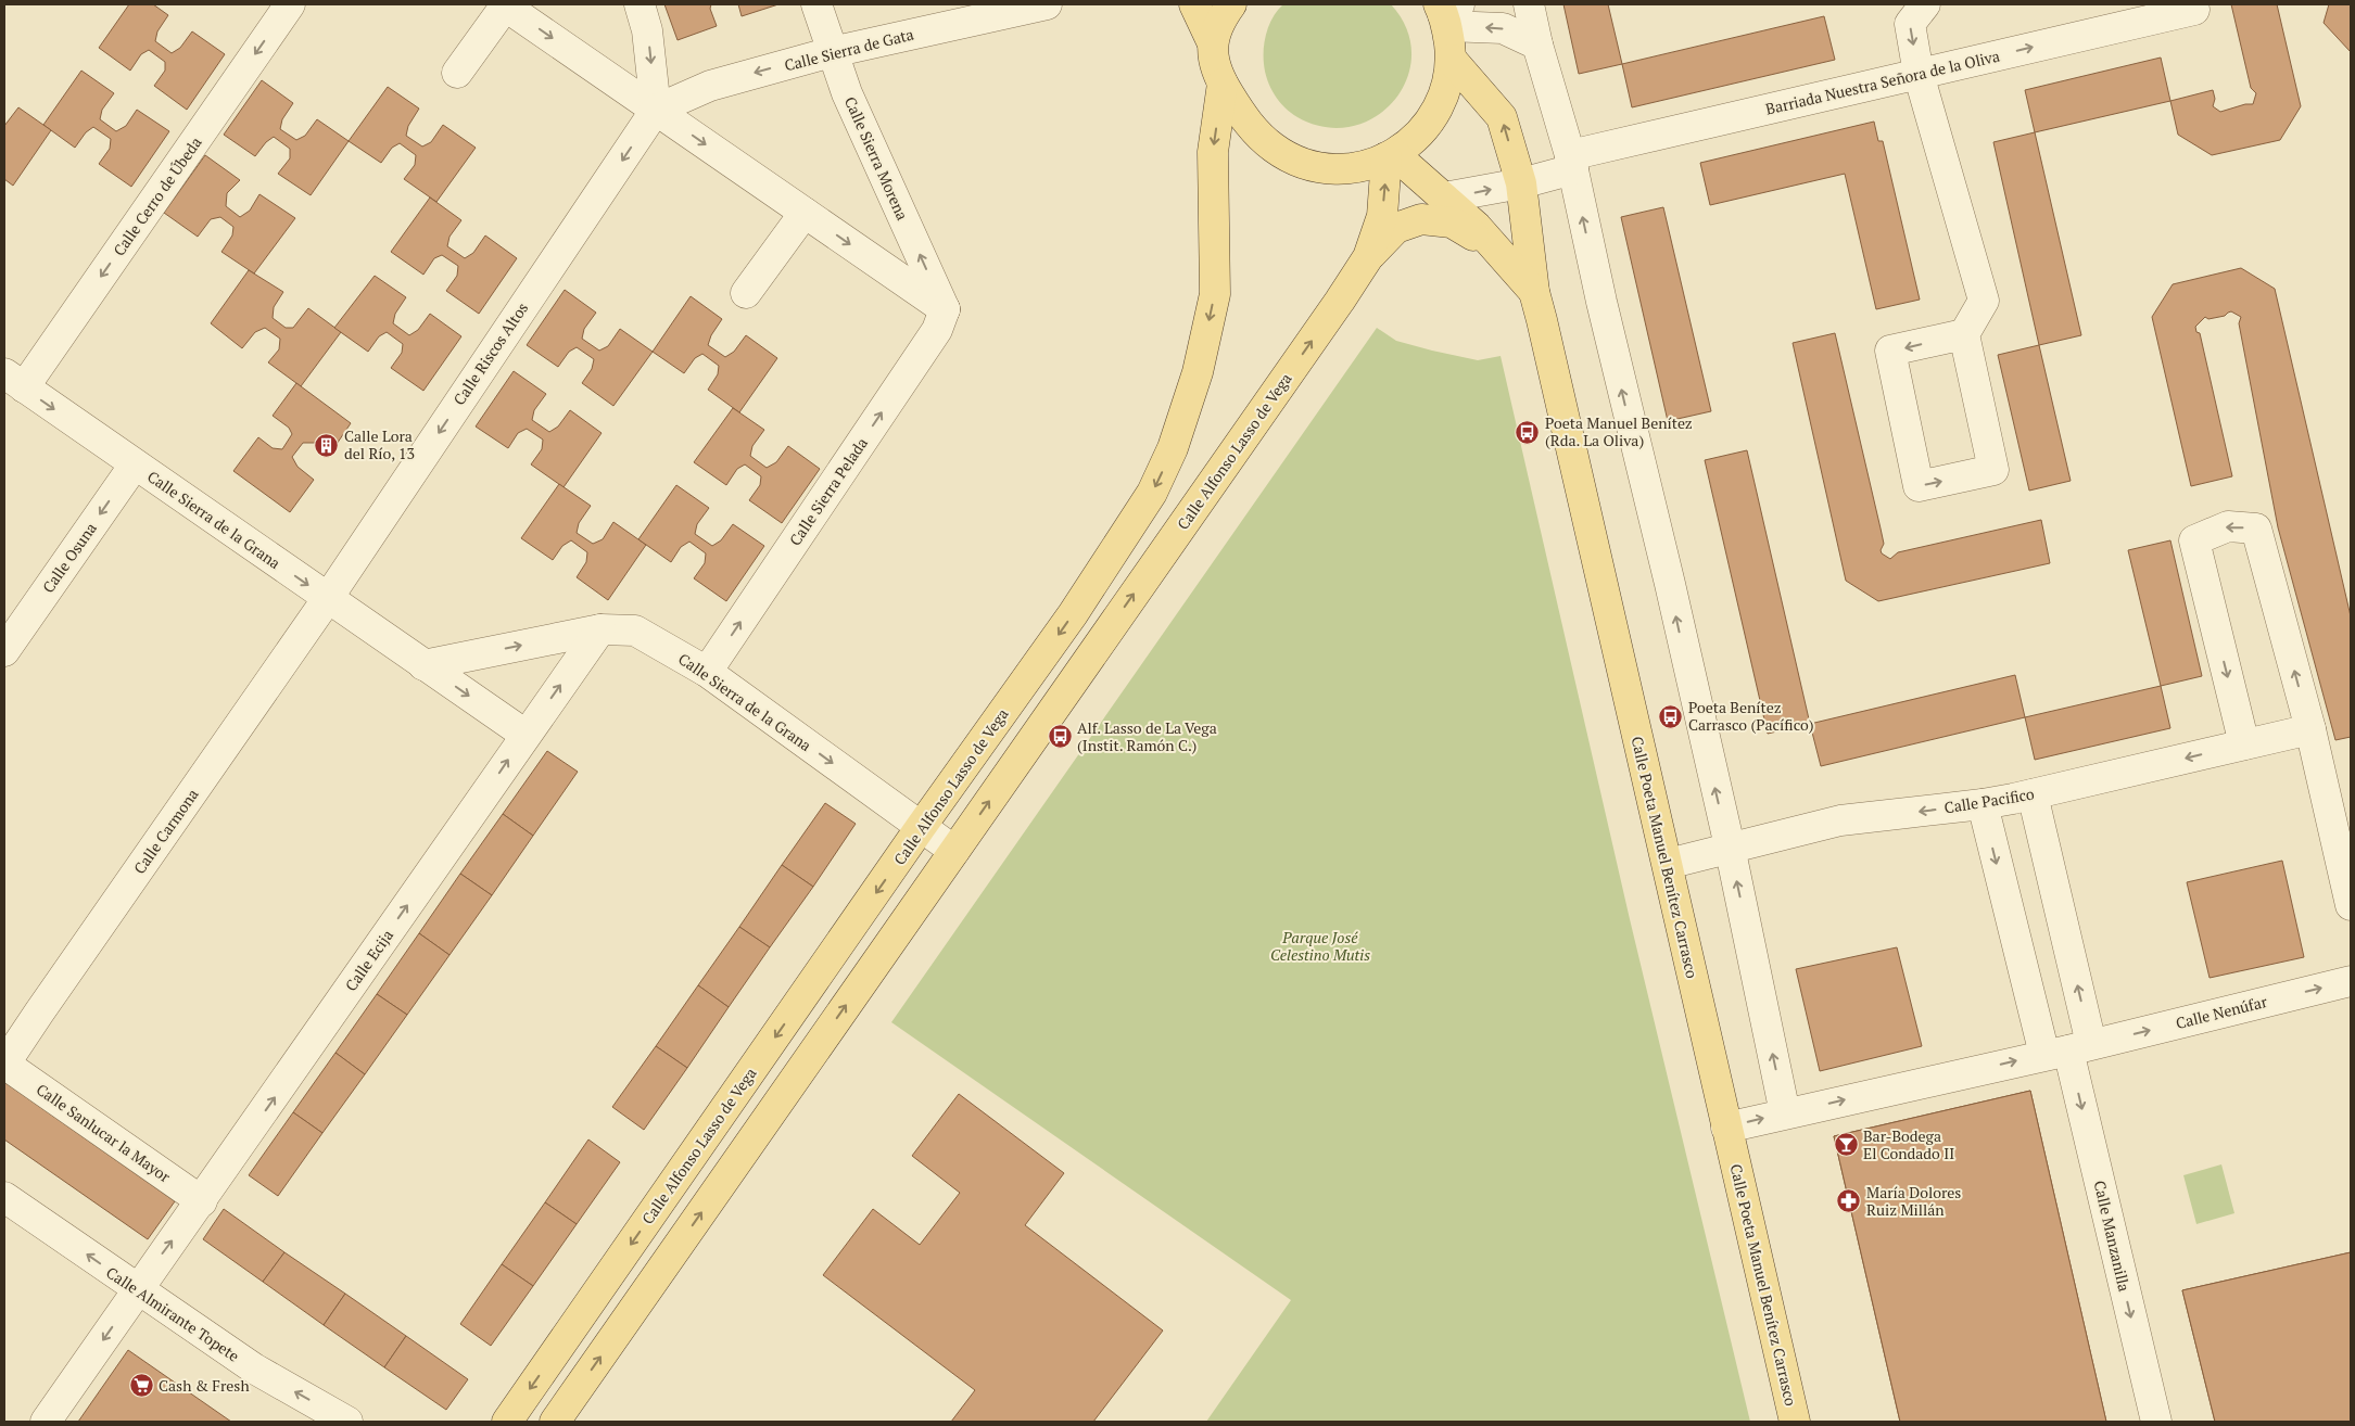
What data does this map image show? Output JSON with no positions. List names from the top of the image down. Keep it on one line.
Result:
{"streets":{"main road":["Calle Alfonso Lasso de Vega","Calle Poeta Manuel Benítez Carrasco"],"street":["Calle Sierra de Gata","Barriada Nuestra Señora de la Oliva","Calle Sierra Morena","Calle Cerro de Úbeda","Calle Riscos Altos","Calle Sierra Pelada","Calle Sierra de la Grana","Calle Osuna","Calle Pacifico","Calle Carmona","Calle Ecija","Calle Nenúfar","Calle Sanlucar la Mayor","Calle Manzanilla","Calle Almirante Topete"]},"crossings":[["Calle Sierra de Gata","Calle Sierra Morena"],["Calle Sierra de Gata","Calle Riscos Altos"],["Barriada Nuestra Señora de la Oliva","Calle Poeta Manuel Benítez Carrasco"],["Calle Sierra Morena","Calle Sierra Pelada"],["Calle Cerro de Úbeda","Calle Sierra de la Grana"],["Calle Riscos Altos","Calle Sierra de la Grana"],["Calle Riscos Altos","Calle Carmona"],["Calle Alfonso Lasso de Vega","Calle Sierra de la Grana"],["Calle Alfonso Lasso de Vega","Calle Poeta Manuel Benítez Carrasco"],["Calle Sierra Pelada","Calle Sierra de la Grana"],["Calle Sierra de la Grana","Calle Osuna"],["Calle Sierra de la Grana","Calle Carmona"],["Calle Sierra de la Grana","Calle Ecija"],["Calle Pacifico","Calle Poeta Manuel Benítez Carrasco"],["Calle Pacifico","Calle Manzanilla"],["Calle Carmona","Calle Sanlucar la Mayor"],["Calle Poeta Manuel Benítez Carrasco","Calle Nenúfar"],["Calle Ecija","Calle Sanlucar la Mayor"],["Calle Ecija","Calle Almirante Topete"],["Calle Nenúfar","Calle Manzanilla"]],"one_way":["Calle Sierra de Gata","Barriada Nuestra Señora de la Oliva","Calle Sierra Morena","Calle Cerro de Úbeda","Calle Sierra Pelada","Calle Sierra de la Grana","Calle Osuna","Calle Pacifico","Calle Nenúfar","Calle Almirante Topete"],"parks":["Parque José Celestino Mutis"],"places":{"bus stop":["Poeta Manuel Benítez (Rda. La Oliva)","Poeta Benítez Carrasco (Pacífico)","Alf. Lasso de La Vega (Instit. Ramón C.)"],"building":["Calle Lora del Río, 13"],"bar":["Bar-Bodega El Condado II"],"pharmacy":["María Dolores Ruiz Millán"],"supermarket":["Cash & Fresh"]}}
